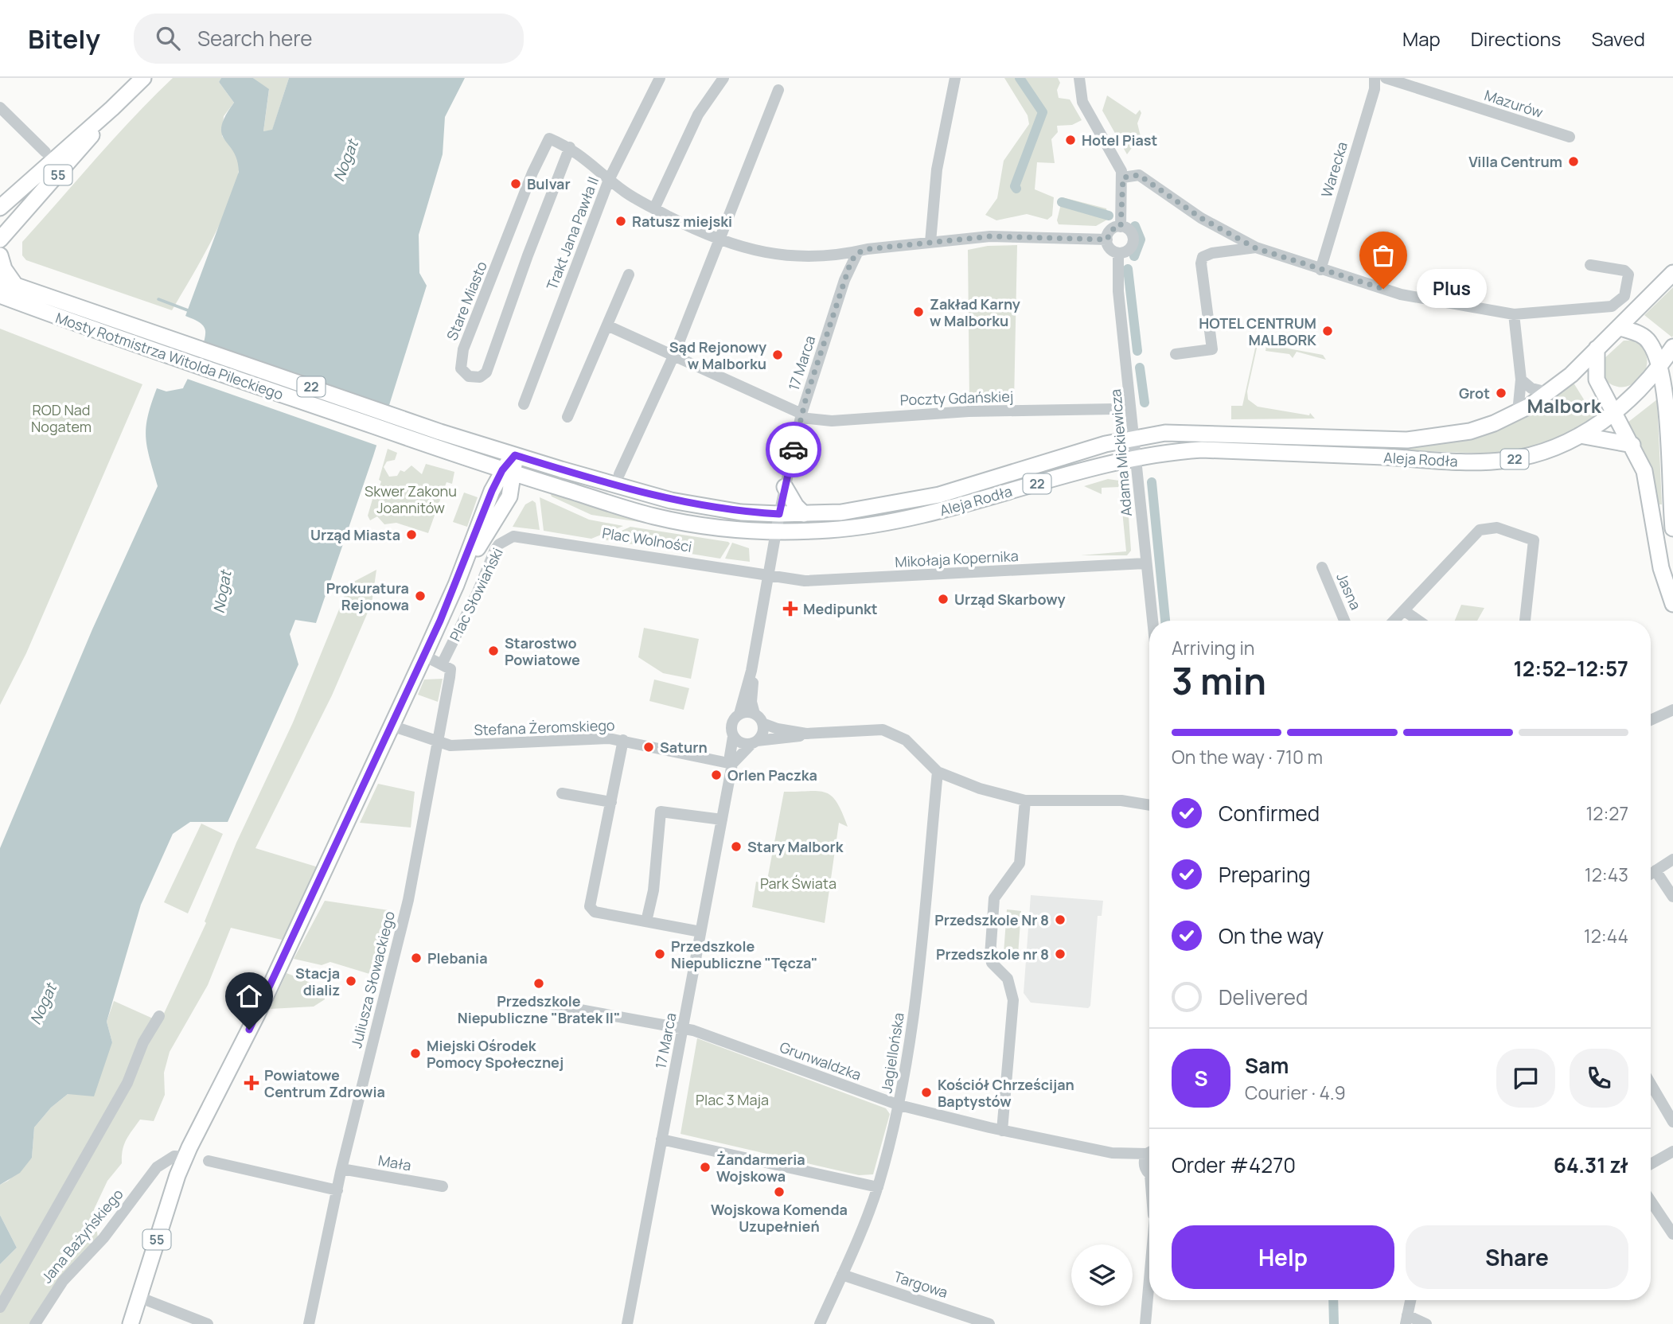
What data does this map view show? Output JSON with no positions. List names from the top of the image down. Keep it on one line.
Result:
{"streets":{"main road":["55","Mosty Rotmistrza Witolda Pileckiego","22","Aleja Rodła","Plac Słowiański"],"street":["Mazurów","Warecka","Trakt Jana Pawła II","Stare Miasto","17 Marca","Poczty Gdańskiej","Adama Mickiewicza","Plac Wolności","Mikołaja Kopernika","Jasna","Stefana Żeromskiego","Juliusza Słowackiego","Jagiellońska","Grunwaldzka","Mała","Jana Bażyńskiego","Targowa"]},"crossings":[["55","Plac Słowiański"],["55","Stefana Żeromskiego"],["55","Jana Bażyńskiego"],["Mosty Rotmistrza Witolda Pileckiego","22"],["Mosty Rotmistrza Witolda Pileckiego","Aleja Rodła"],["17 Marca","Poczty Gdańskiej"],["17 Marca","Aleja Rodła"],["17 Marca","Stefana Żeromskiego"],["17 Marca","Grunwaldzka"],["22","Aleja Rodła"],["Adama Mickiewicza","Aleja Rodła"],["Adama Mickiewicza","Mikołaja Kopernika"],["Aleja Rodła","Plac Słowiański"],["Plac Wolności","Mikołaja Kopernika"],["Plac Wolności","Plac Słowiański"],["Plac Słowiański","Stefana Żeromskiego"],["Plac Słowiański","Juliusza Słowackiego"],["Stefana Żeromskiego","Juliusza Słowackiego"],["Juliusza Słowackiego","Mała"],["Jagiellońska","Grunwaldzka"],["Jagiellońska","Targowa"]],"districts":["Malbork"],"water":["Nogat"],"parks":["ROD Nad Nogatem","Skwer Zakonu Joannitów","Park Świata","Plac 3 Maja"],"places":{"other":["Hotel Piast","Villa Centrum","Bulvar","Ratusz miejski","Plus","Zakład Karny w Malborku","HOTEL CENTRUM MALBORK","Sąd Rejonowy w Malborku","Grot","Urząd Miasta","Prokuratura Rejonowa","Urząd Skarbowy","Starostwo Powiatowe","Saturn","Orlen Paczka","Stary Malbork","Przedszkole Nr 8","Przedszkole Niepubliczne \"Tęcza\"","Przedszkole nr 8","Plebania","Stacja dializ","Przedszkole Niepubliczne \"Bratek II\"","Miejski Ośrodek Pomocy Społecznej","Kościół Chrześcijan Baptystów","Żandarmeria Wojskowa","Wojskowa Komenda Uzupełnień"],"health":["Medipunkt","Powiatowe Centrum Zdrowia"]},"page":{"header":"Bitely","search":"Search here","nav":["Map","Directions","Saved"],"bubble":"Plus","heading":["3 min","Arriving in","12:52–12:57"],"panel":["Sam","Courier · 4.9","Order #4270","64.31 zł"],"bar":"On the way · 710 m","list":[["Confirmed","12:27"],["Preparing","12:43"],["On the way","12:44"],"Delivered"],"round":"S","buttons":["Help","Share"]}}
